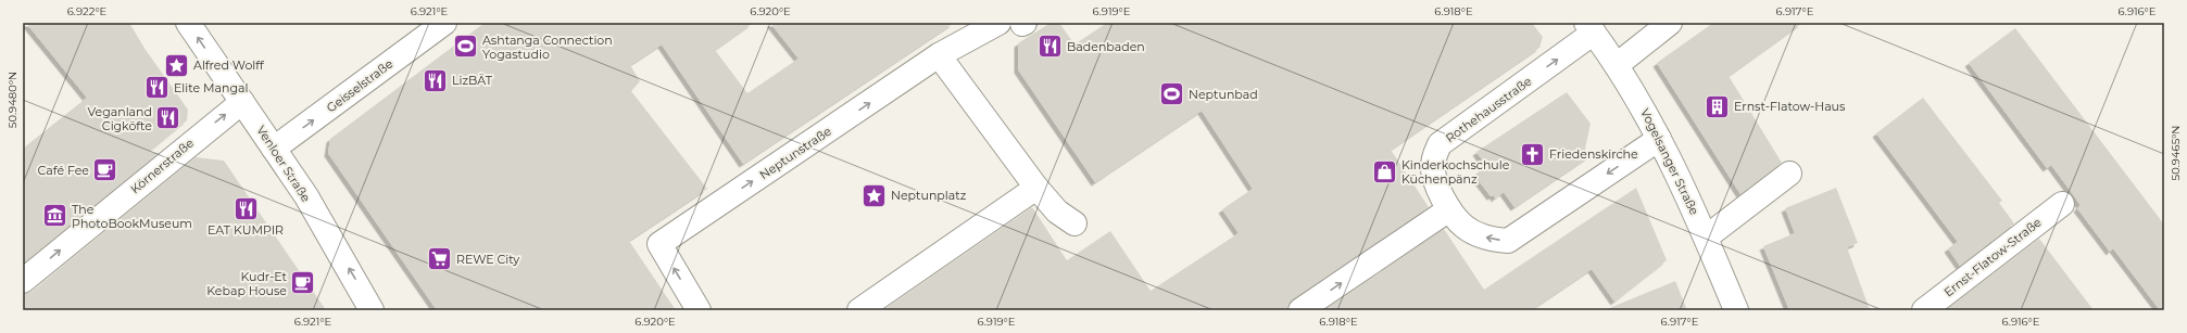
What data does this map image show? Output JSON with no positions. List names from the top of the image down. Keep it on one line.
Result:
{"streets":{"street":["Geisselstraße","Rothehausstraße","Neptunstraße","Vogelsanger Straße","Venloer Straße","Körnerstraße","Ernst-Flatow-Straße"]},"crossings":[["Geisselstraße","Venloer Straße"],["Rothehausstraße","Vogelsanger Straße"],["Venloer Straße","Körnerstraße"]],"one_way":["Geisselstraße","Venloer Straße","Körnerstraße"],"places":{"sports":["Ashtanga Connection Yogastudio","Neptunbad"],"restaurant":["Badenbaden","LizBÄT","Elite Mangal","Veganland Cigköfte","EAT KUMPIR"],"place":["Alfred Wolff","Neptunplatz"],"building":["Ernst-Flatow-Haus"],"church":["Friedenskirche"],"cafe":["Café Fee","Kudr-Et Kebap House"],"shop":["Kinderkochschule Küchenpänz"],"museum":["The PhotoBookMuseum"],"supermarket":["REWE City"]},"coordinates":["6.922°E","6.921°E","6.920°E","6.919°E","6.918°E","6.917°E","6.916°E","50.9480°N","50.9465°N"]}
